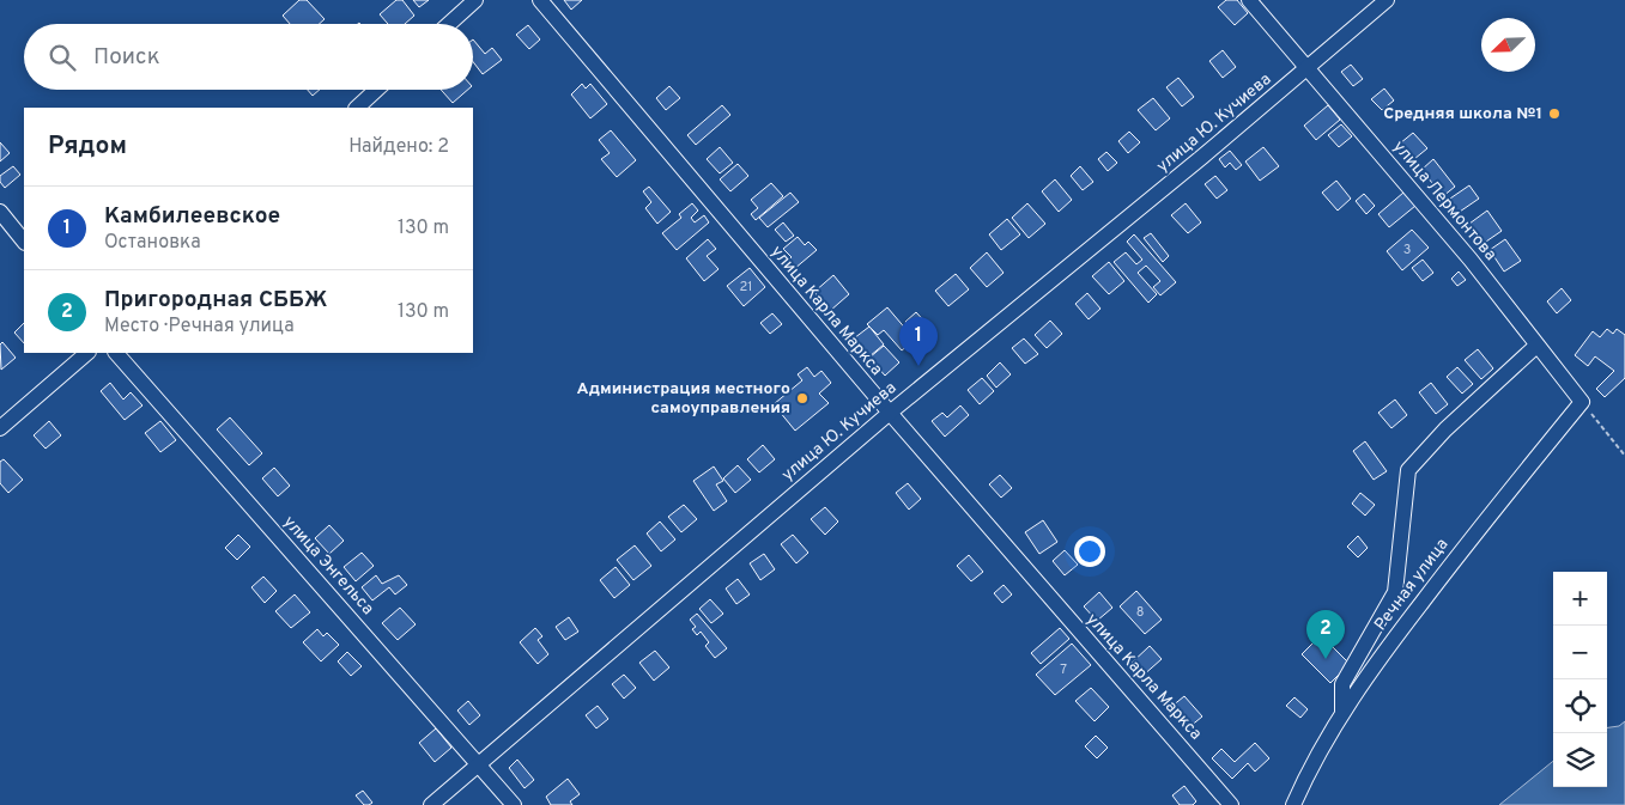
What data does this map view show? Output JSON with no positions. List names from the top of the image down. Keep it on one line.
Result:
{"streets":{"street":["улица Ю. Кучиева","улица Лермонтова","улица Карла Маркса","улица Энгельса","Речная улица"]},"crossings":[["улица Ю. Кучиева","улица Лермонтова"],["улица Ю. Кучиева","улица Карла Маркса"],["улица Ю. Кучиева","улица Энгельса"],["улица Лермонтова","Речная улица"]],"places":["Средняя школа №1","Администрация местного самоуправления"],"house_numbers":["3","21","8","7"],"north":"bottom left","page":{"search":"Поиск","heading":["Рядом","Найдено: 2"],"list":[{"mark":"1","name":"Камбилеевское","note":"Остановка","value":"130 m"},{"mark":"2","name":"Пригородная СББЖ","note":"Место · Речная улица","value":"130 m"}],"pins":["1","2"],"map_buttons":["+","−"]}}
